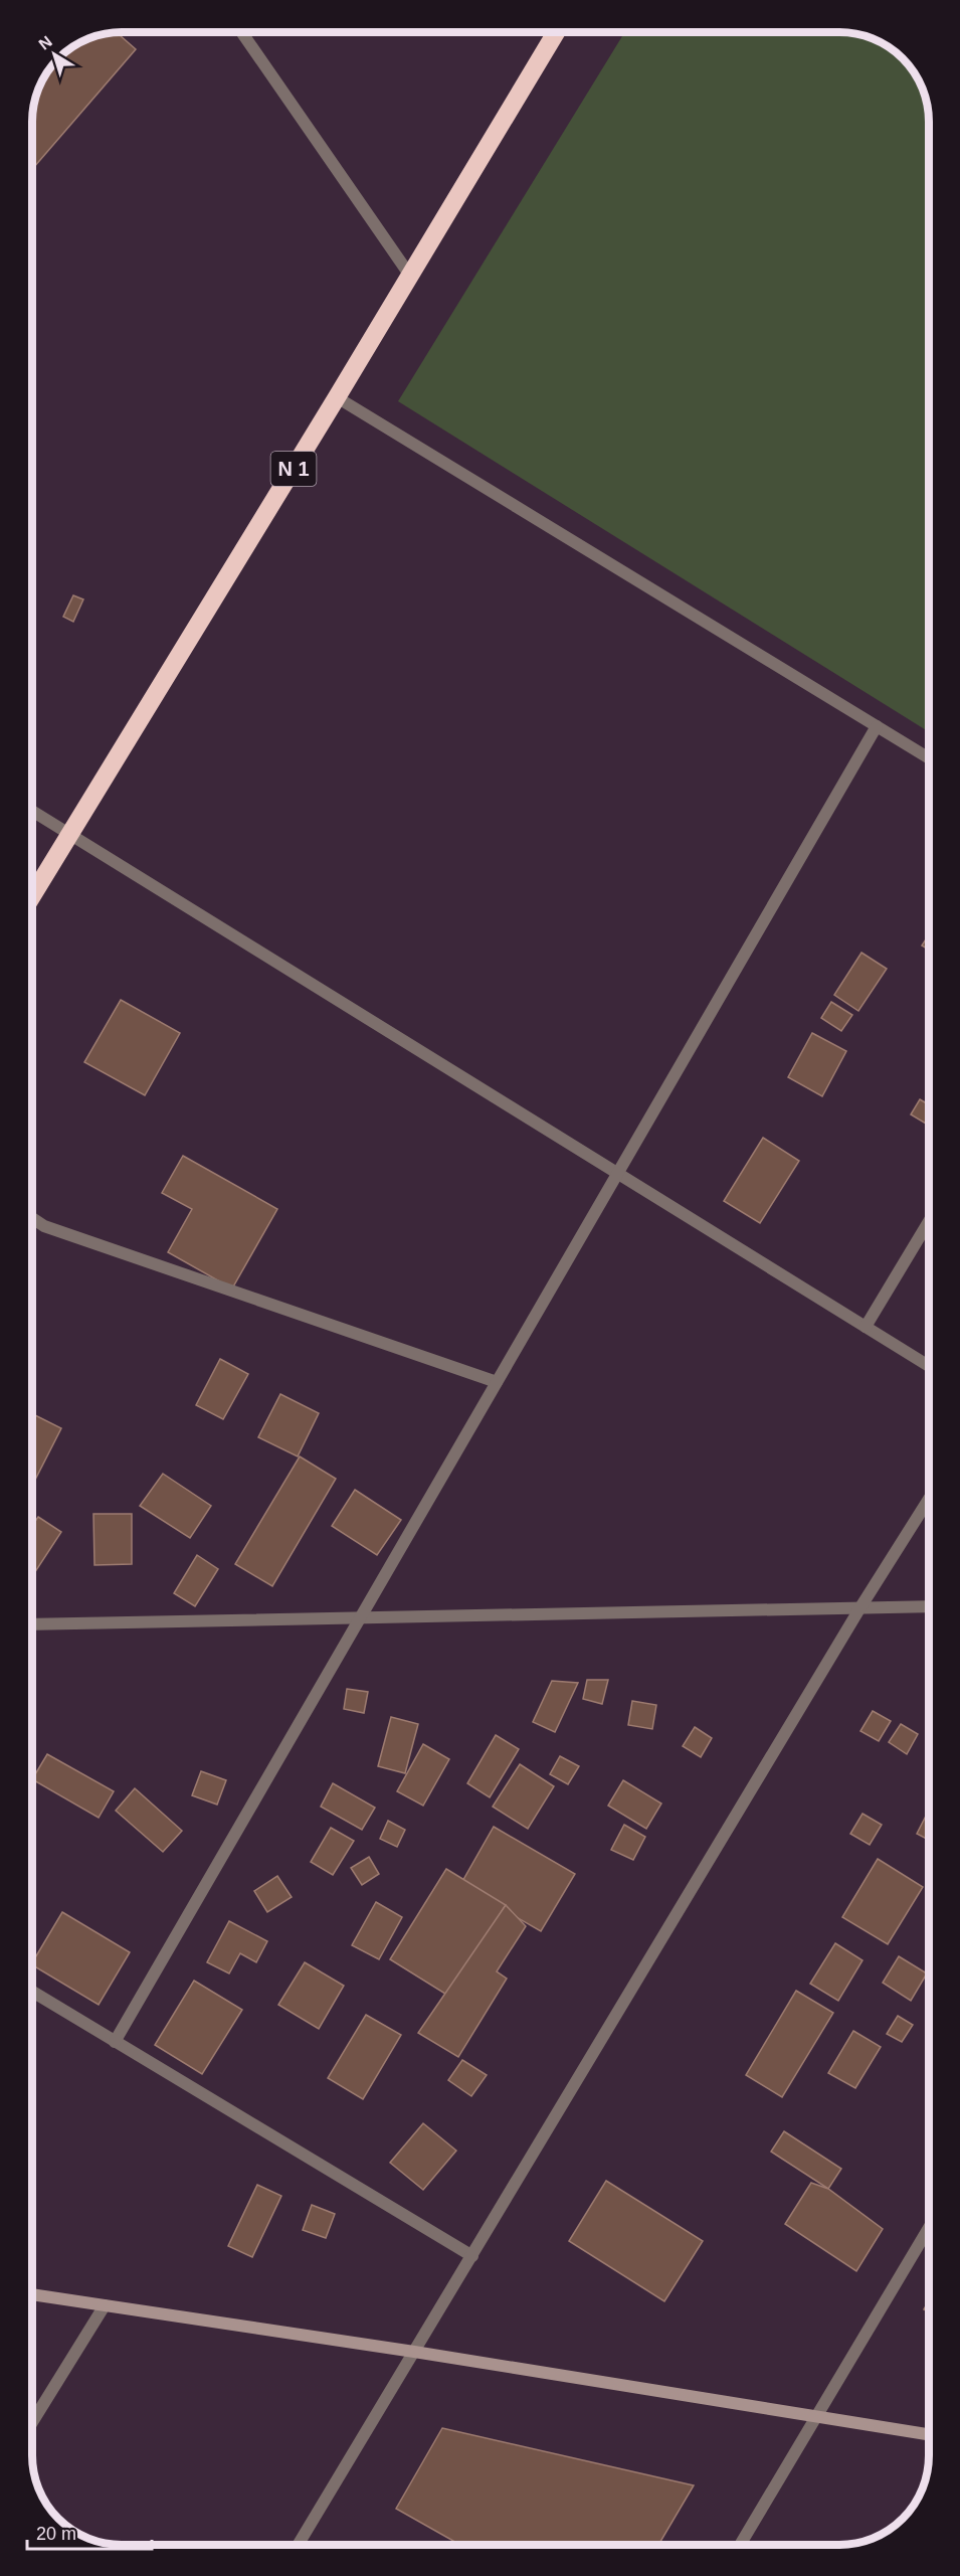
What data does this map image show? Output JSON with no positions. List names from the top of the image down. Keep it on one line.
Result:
{"streets":{"highway":["N 1"]},"scale_bar":"20 m","north":"top left"}
